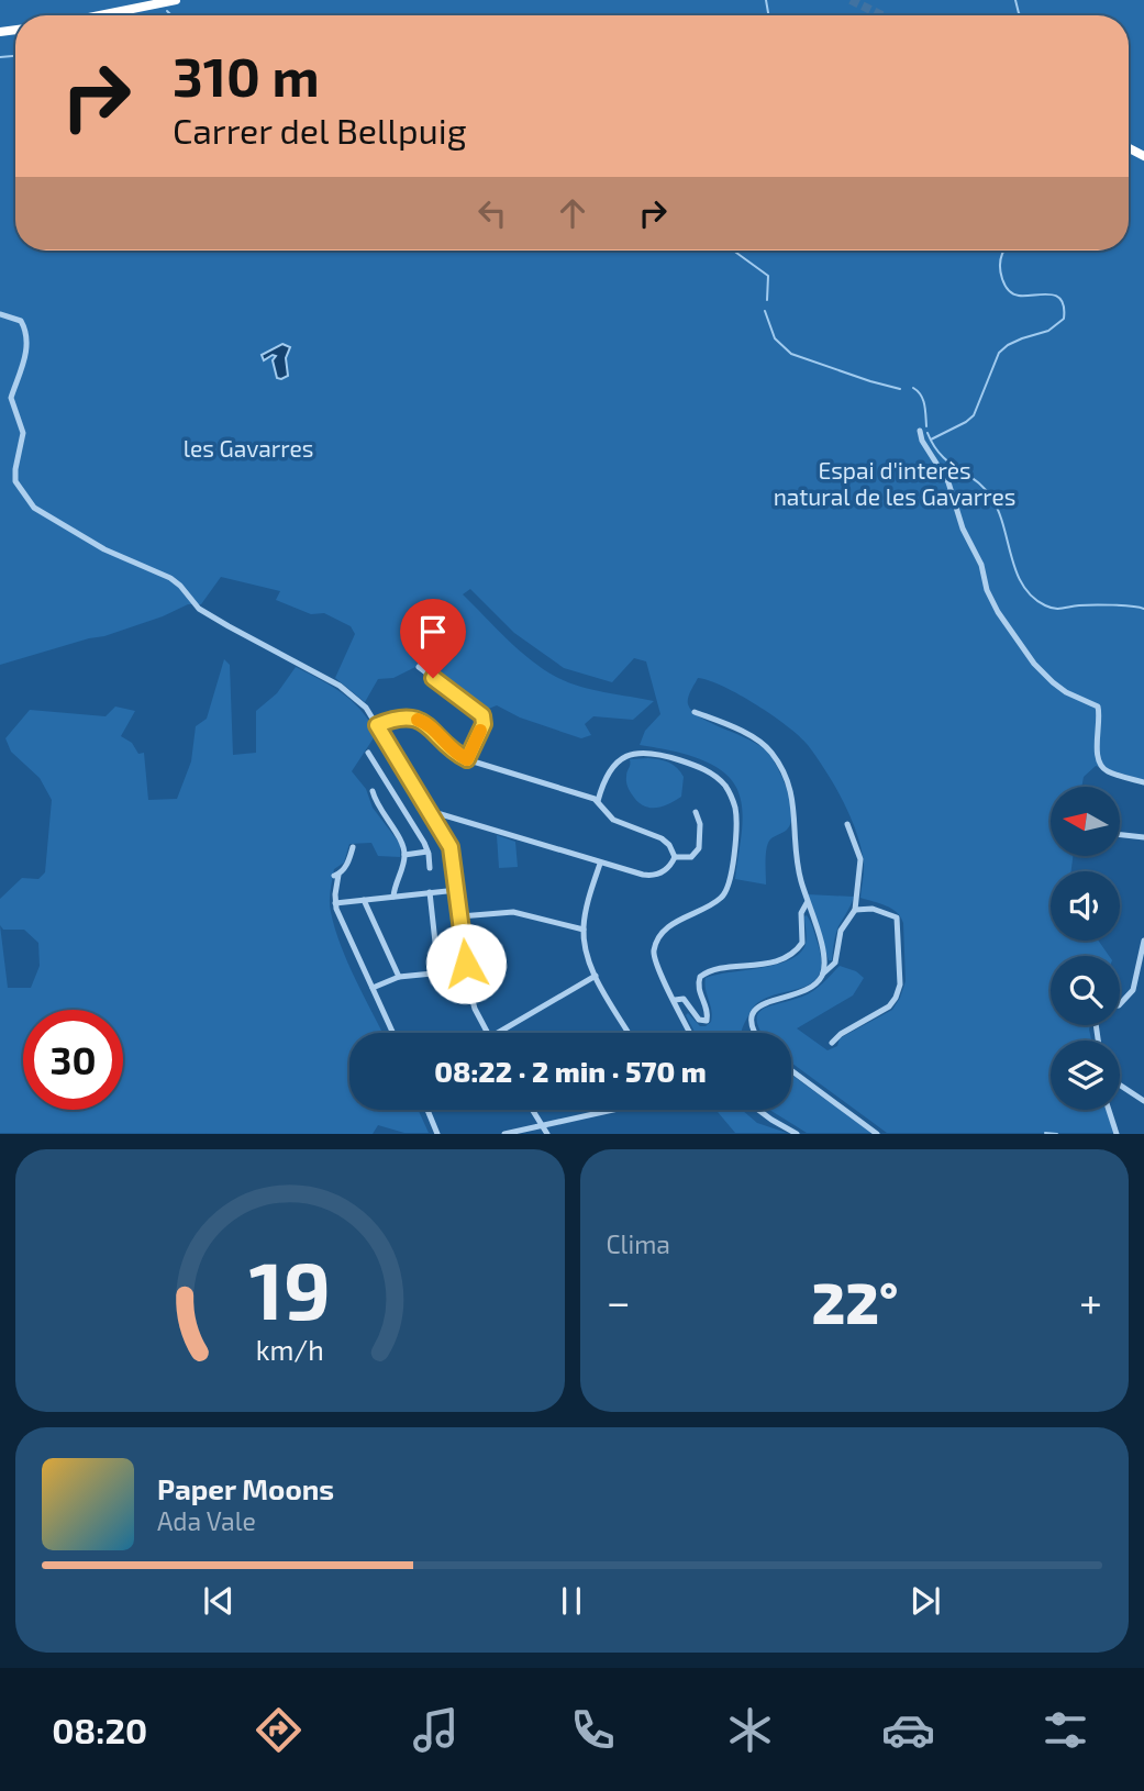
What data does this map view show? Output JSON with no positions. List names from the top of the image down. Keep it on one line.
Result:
{"parks":["les Gavarres","Espai d'interès natural de les Gavarres"],"north":"left","page":{"turn":["310 m","Carrer del Bellpuig"],"limit":"30","trip":"08:22 · 2 min · 570 m","tile":"Clima","heat":["−","22°","+"],"song":["Paper Moons","Ada Vale"],"tabs":"08:20","gauge":["19","km/h"]}}
